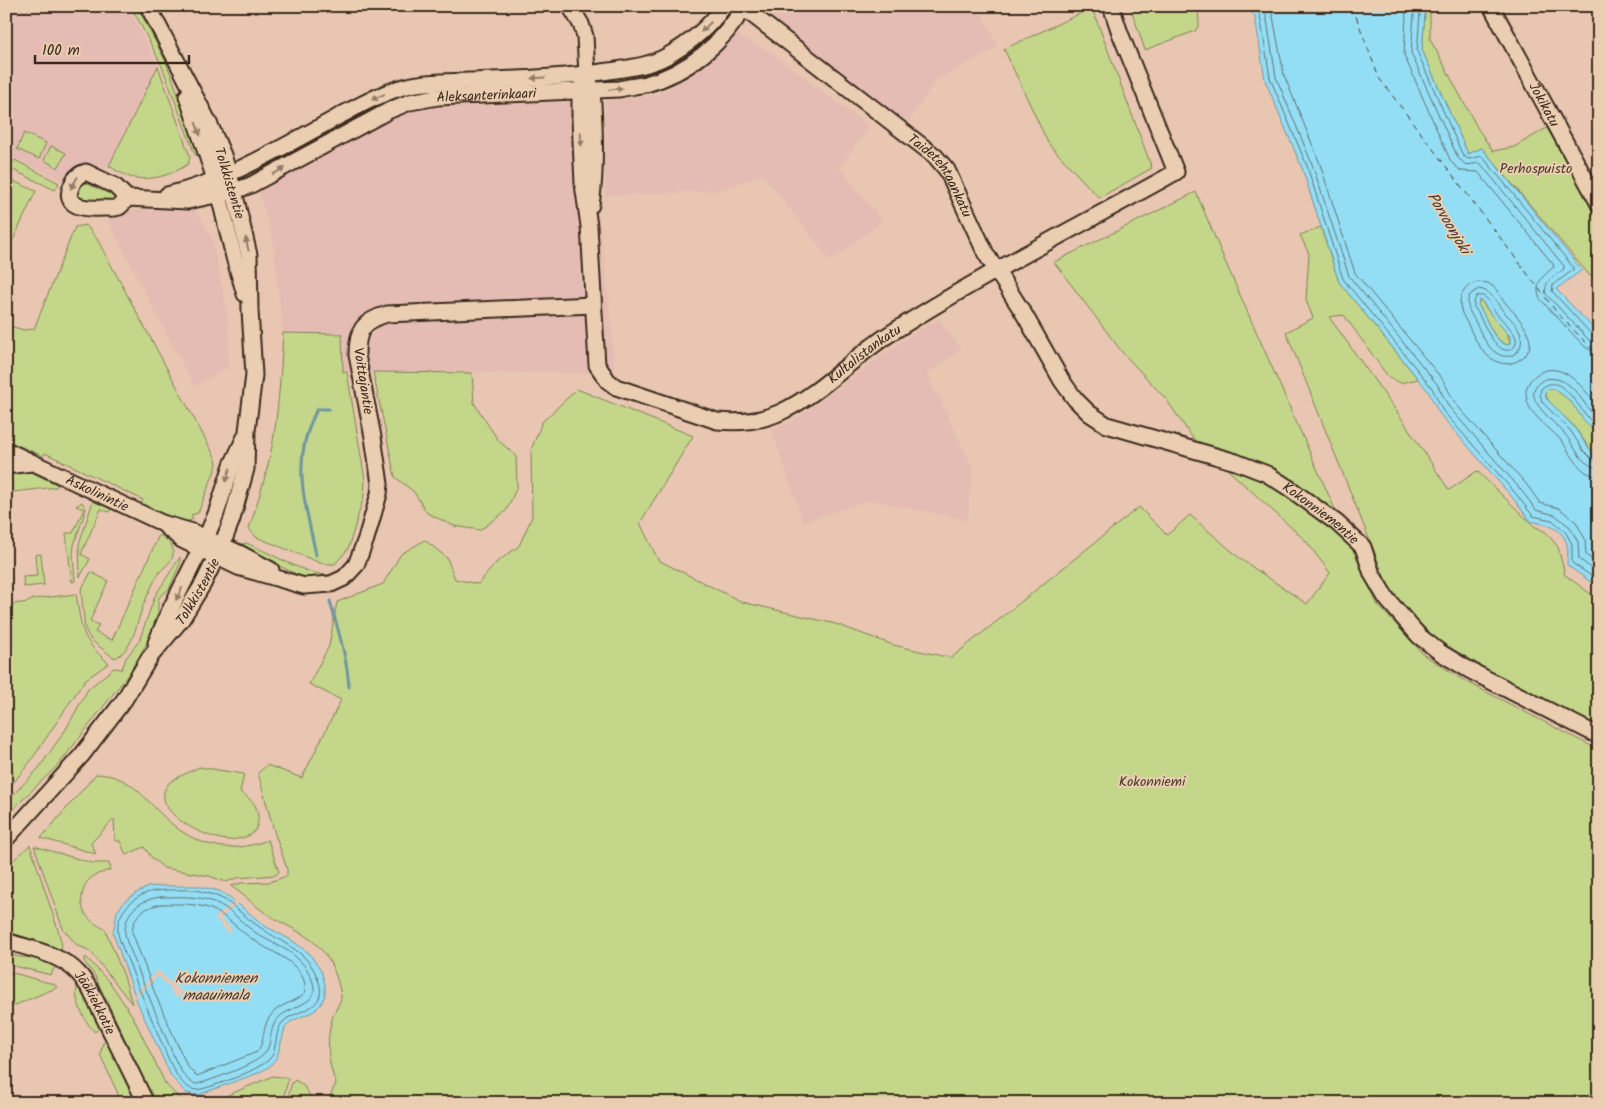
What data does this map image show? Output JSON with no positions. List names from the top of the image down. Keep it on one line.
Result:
{"streets":{"street":["Aleksanterinkaari","Jokikatu","Taidetehtaankatu","Tolkkistentie","Kultalistankatu","Voittajantie","Askolinintie","Kokonniementie","Jääkiekkotie"]},"crossings":[["Aleksanterinkaari","Taidetehtaankatu"],["Aleksanterinkaari","Tolkkistentie"],["Aleksanterinkaari","Kultalistankatu"],["Taidetehtaankatu","Kultalistankatu"],["Taidetehtaankatu","Kokonniementie"],["Tolkkistentie","Voittajantie"],["Tolkkistentie","Askolinintie"],["Kultalistankatu","Voittajantie"],["Voittajantie","Askolinintie"]],"water":["Porvoonjoki","Kokonniemen maauimala"],"parks":["Perhospuisto","Kokonniemi"],"scale_bar":"100 m"}
